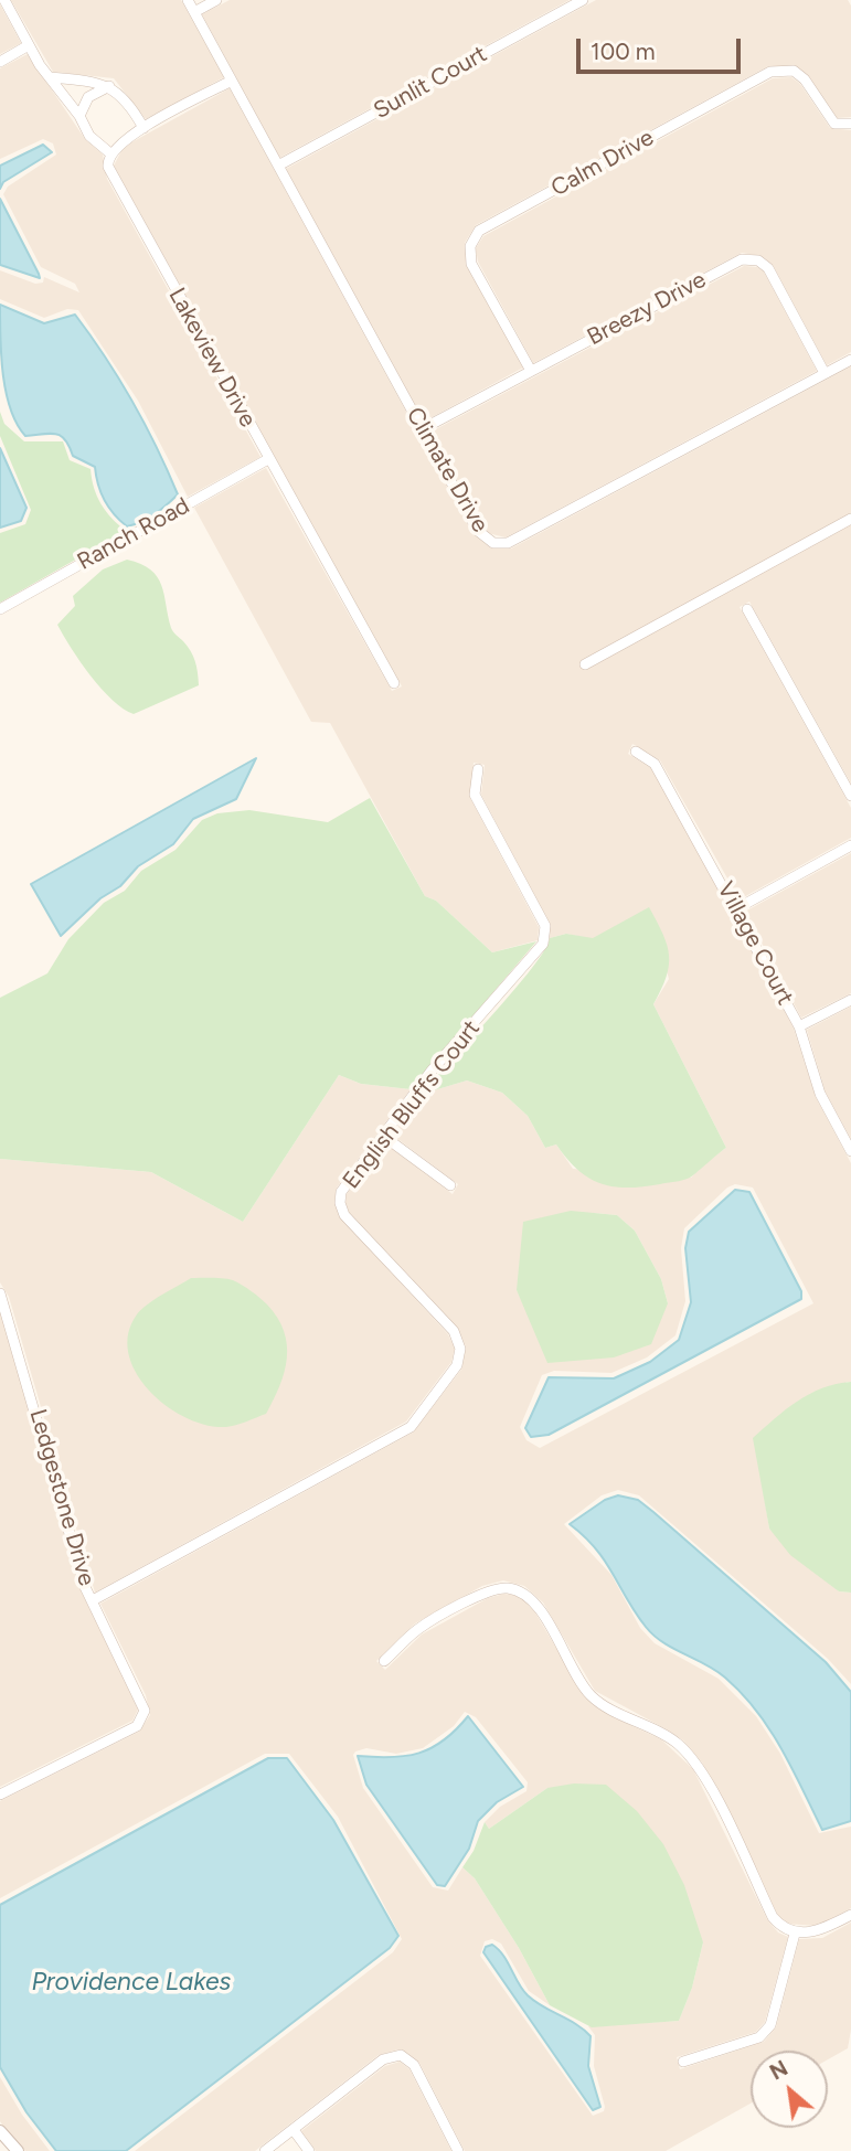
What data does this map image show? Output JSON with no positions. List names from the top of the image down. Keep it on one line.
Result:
{"streets":{"street":["Sunlit Court","Calm Drive","Breezy Drive","Lakeview Drive","Climate Drive","Ranch Road","Village Court","English Bluffs Court","Ledgestone Drive"]},"crossings":[["Sunlit Court","Climate Drive"],["Calm Drive","Breezy Drive"],["Breezy Drive","Climate Drive"],["Lakeview Drive","Ranch Road"],["English Bluffs Court","Ledgestone Drive"]],"water":["Providence Lakes"],"scale_bar":"100 m","north":"top left"}
